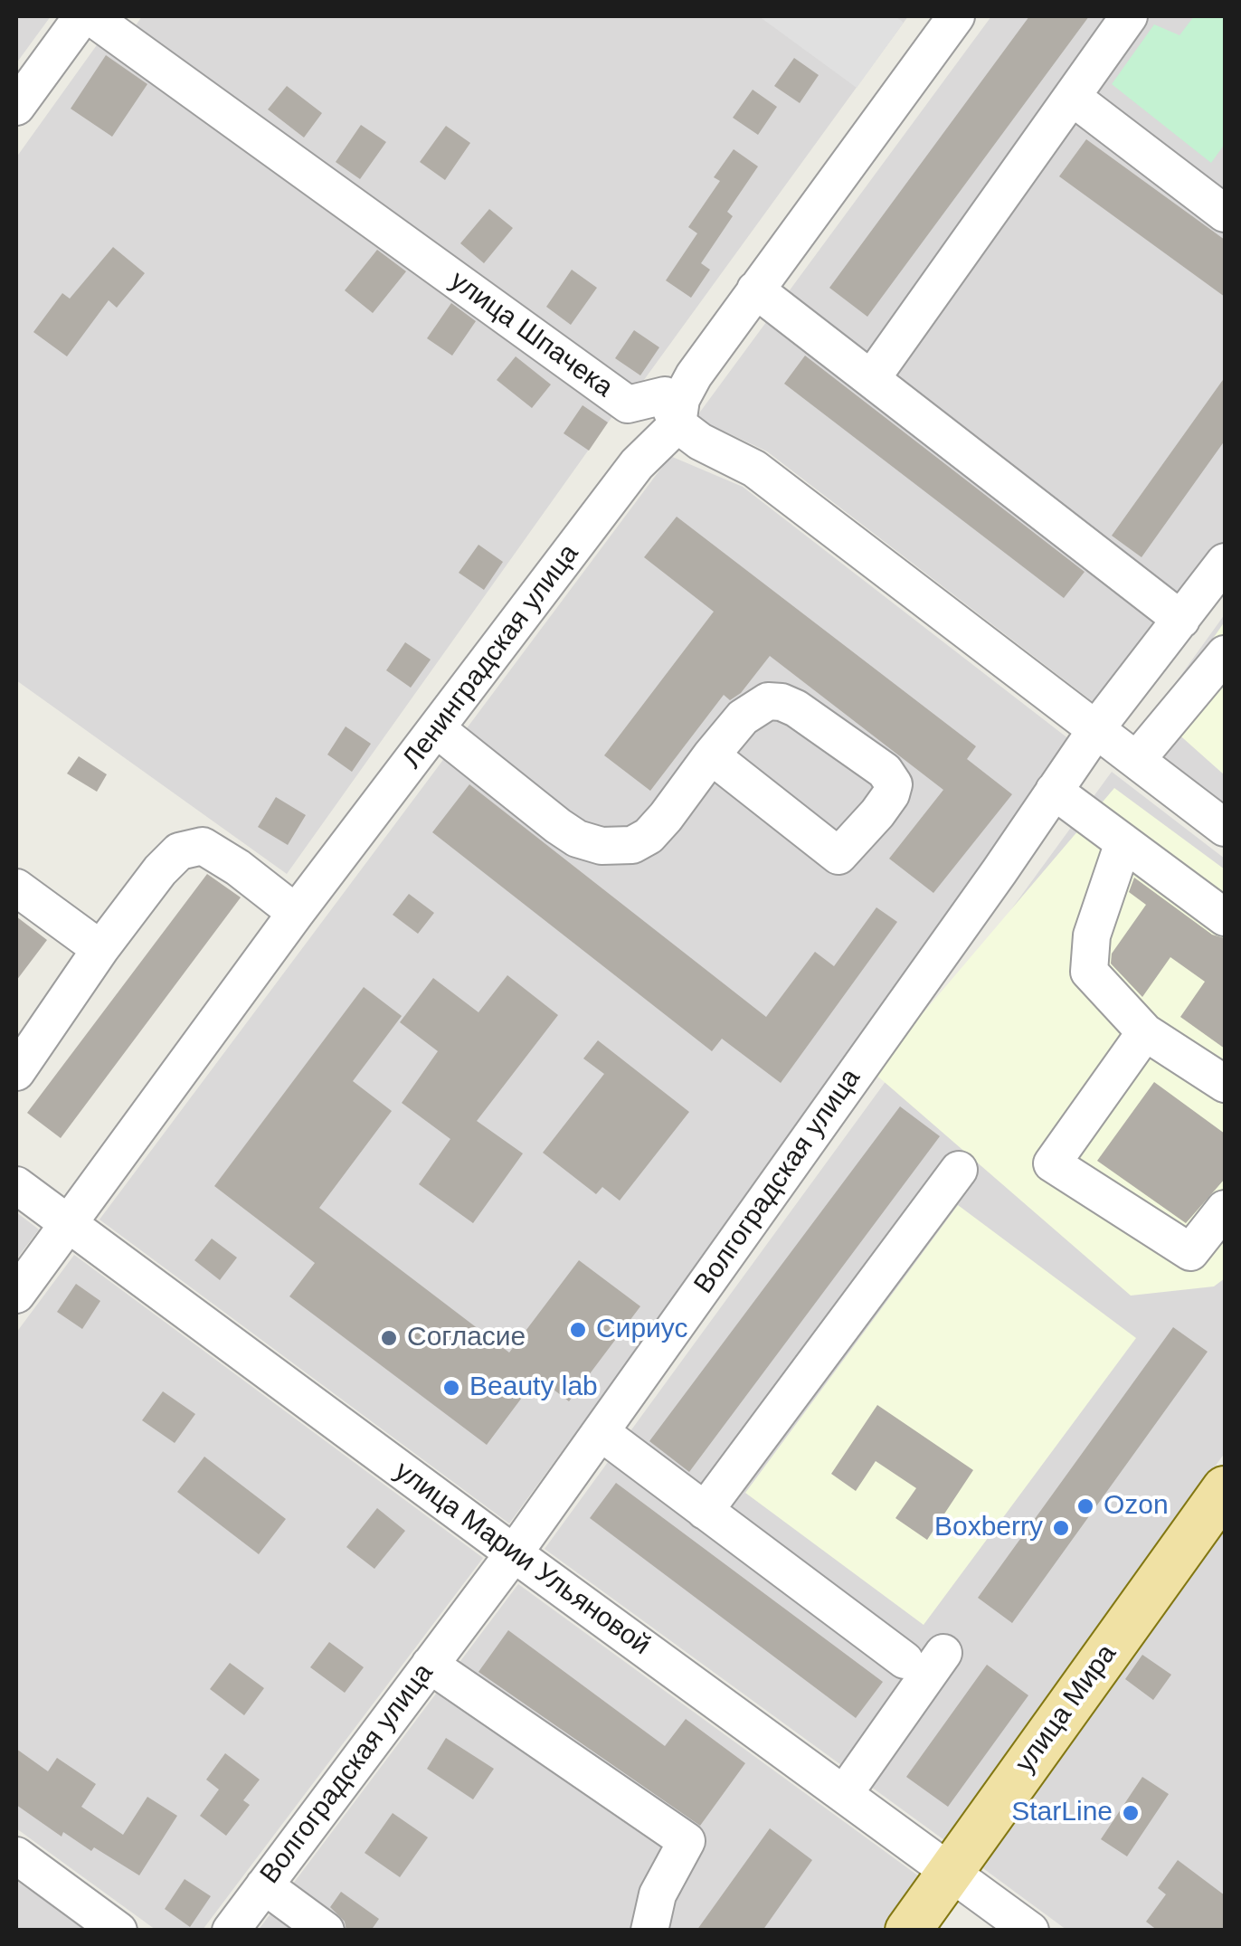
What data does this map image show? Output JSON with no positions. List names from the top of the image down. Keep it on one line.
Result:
{"streets":{"main road":["улица Мира"],"street":["улица Шпачека","Ленинградская улица","Волгоградская улица","улица Марии Ульяновой"]},"crossings":[["улица Шпачека","Ленинградская улица"],["улица Шпачека","Волгоградская улица"],["Ленинградская улица","улица Марии Ульяновой"],["Волгоградская улица","улица Марии Ульяновой"],["улица Марии Ульяновой","улица Мира"]],"places":["Сириус","Согласие","Beauty lab","Ozon","Boxberry","StarLine"]}
